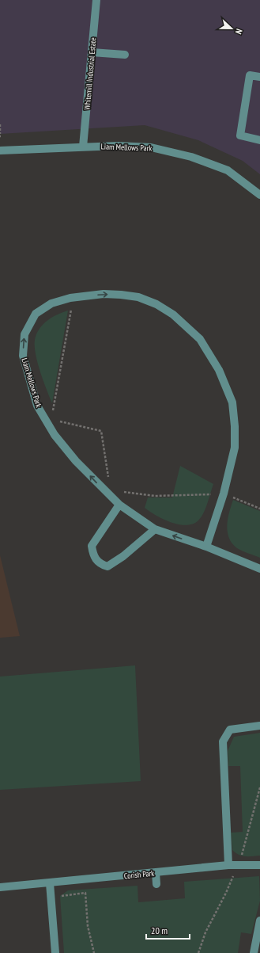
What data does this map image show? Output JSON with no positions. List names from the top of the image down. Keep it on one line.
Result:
{"streets":{"street":["Whitemill Industrial Estate","Liam Mellows Park","Corish Park"]},"crossings":[["Whitemill Industrial Estate","Liam Mellows Park"]],"scale_bar":"20 m","north":"right"}
